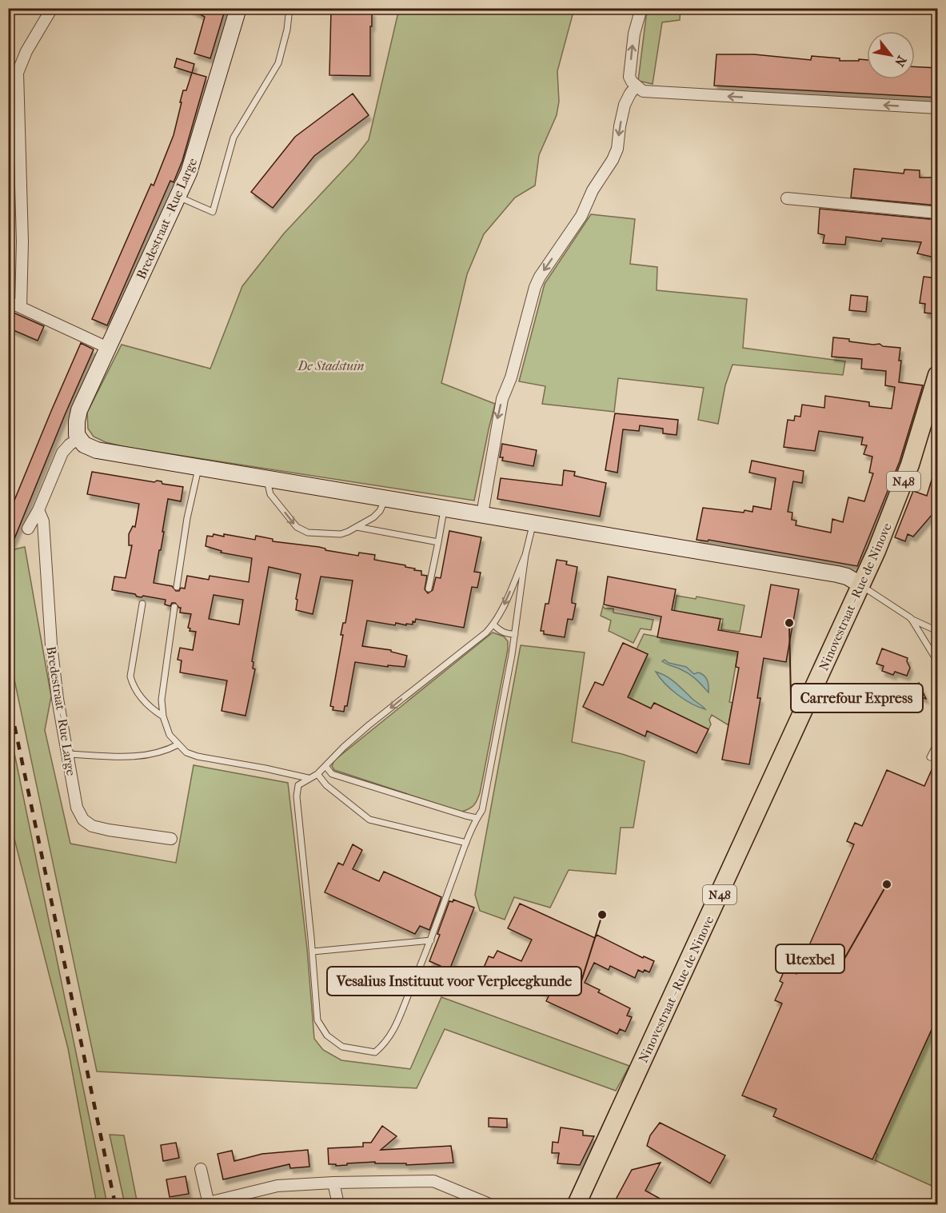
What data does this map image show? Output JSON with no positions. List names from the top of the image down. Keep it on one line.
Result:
{"streets":{"main road":["N48","Ninovestraat - Rue de Ninove"],"street":["Bredestraat - Rue Large"]},"parks":["De Stadstuin"],"places":["Carrefour Express","Utexbel","Vesalius Instituut voor Verpleegkunde"],"north":"bottom right"}
